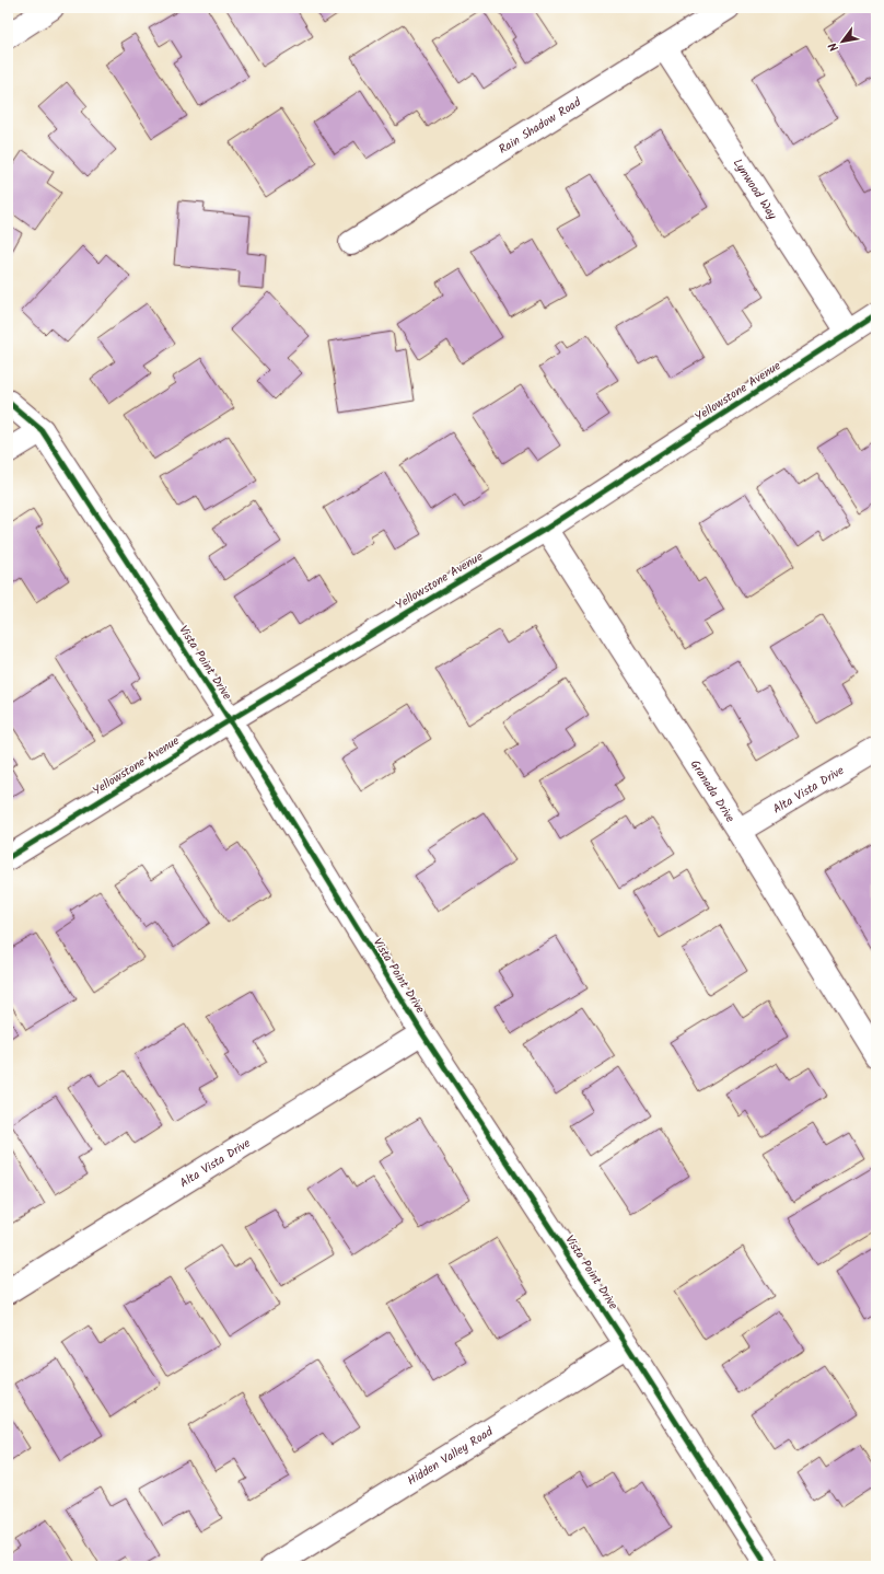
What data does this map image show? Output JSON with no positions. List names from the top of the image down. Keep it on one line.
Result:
{"streets":{"street":["Rain Shadow Road","Lynwood Way","Yellowstone Avenue","Vista Point Drive","Alta Vista Drive","Granada Drive","Hidden Valley Road"]},"crossings":[["Rain Shadow Road","Lynwood Way"],["Lynwood Way","Yellowstone Avenue"],["Yellowstone Avenue","Vista Point Drive"],["Yellowstone Avenue","Granada Drive"],["Vista Point Drive","Alta Vista Drive"],["Vista Point Drive","Hidden Valley Road"],["Alta Vista Drive","Granada Drive"]],"north":"bottom left"}
